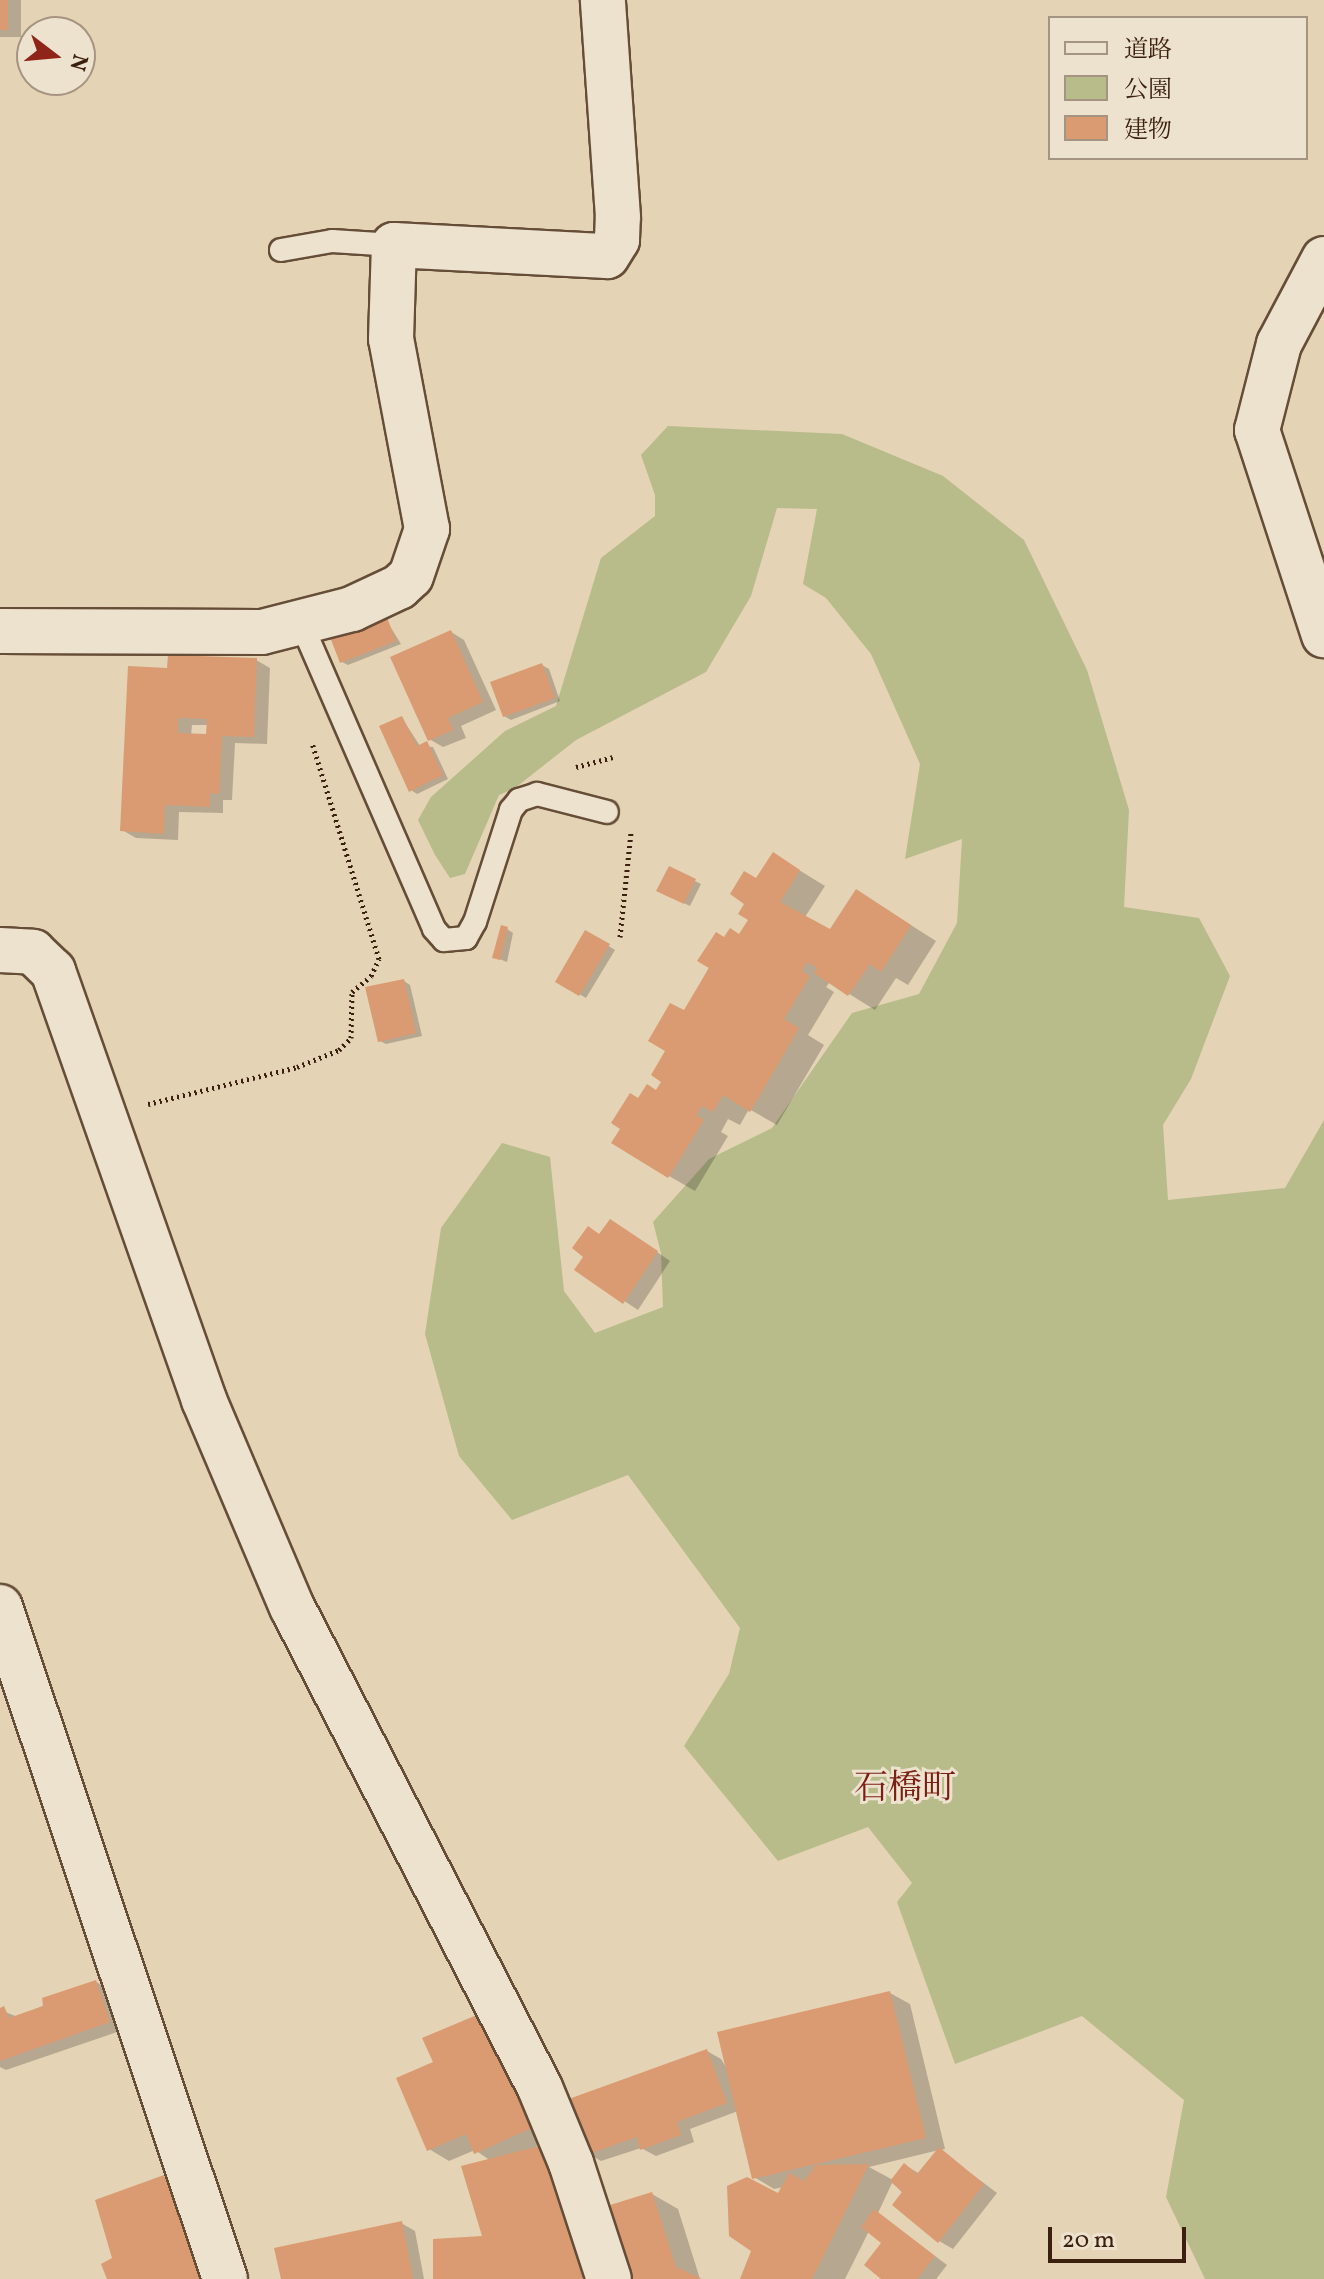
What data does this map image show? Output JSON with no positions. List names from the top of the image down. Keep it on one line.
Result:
{"districts":["石橋町"],"legend":["道路","公園","建物"],"scale_bar":"20 m","north":"right"}
